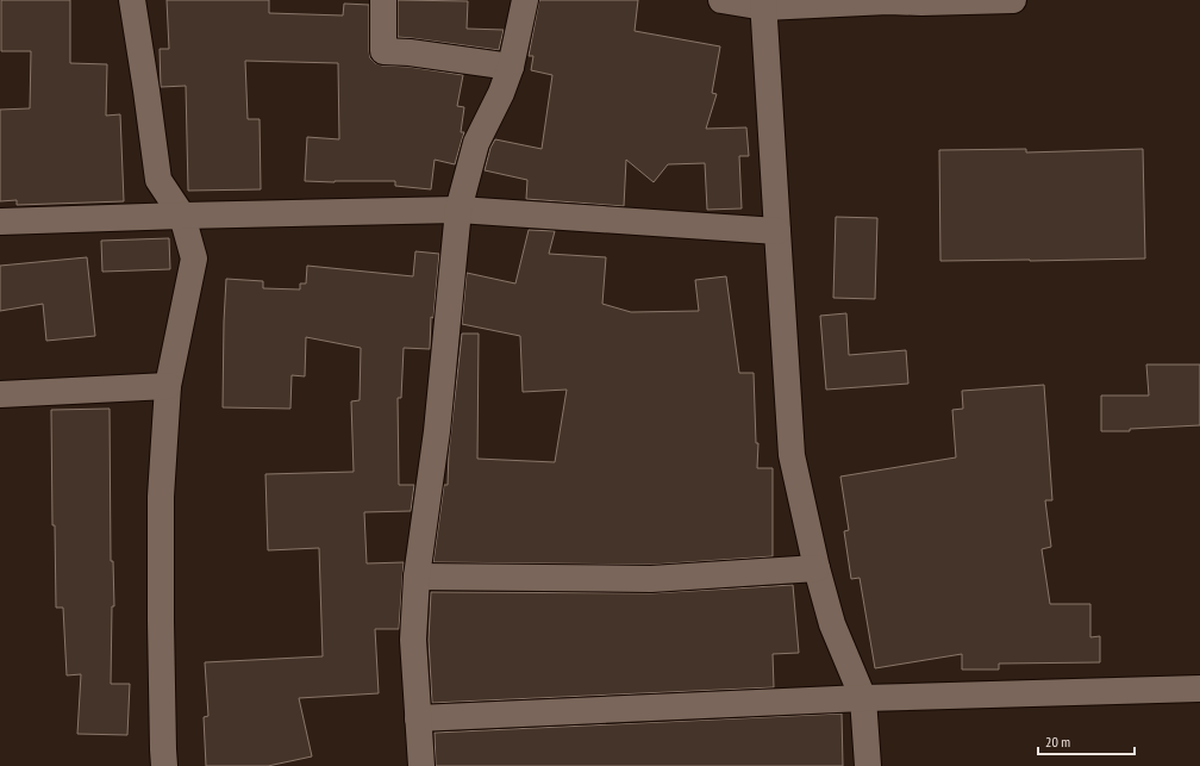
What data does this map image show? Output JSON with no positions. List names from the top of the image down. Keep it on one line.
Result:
{"scale_bar":"20 m"}
